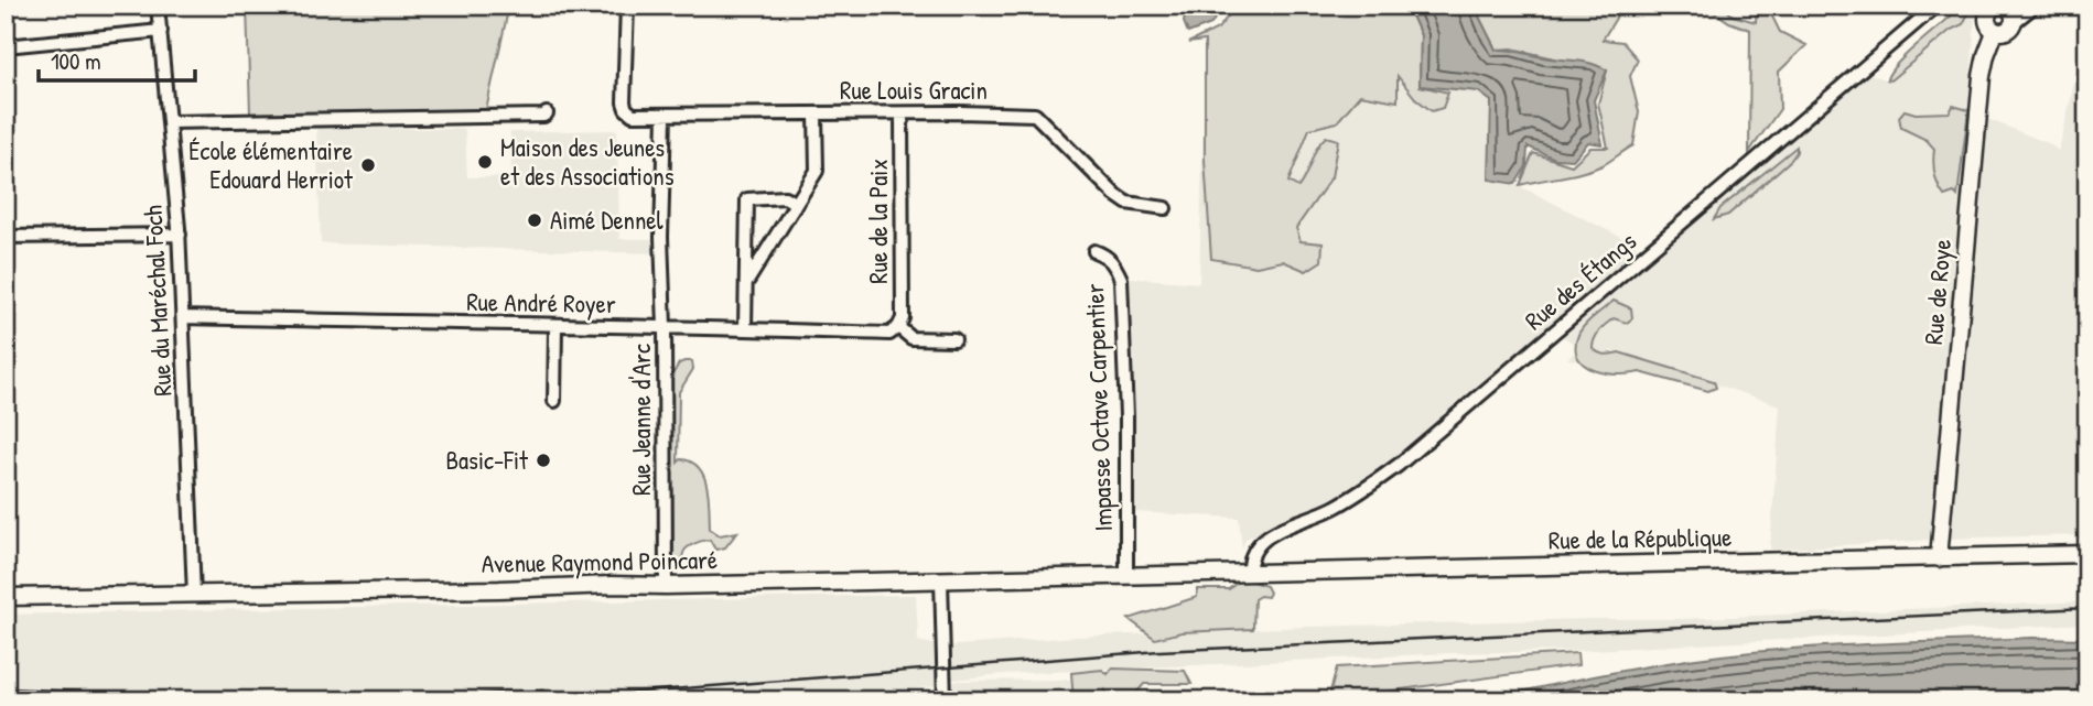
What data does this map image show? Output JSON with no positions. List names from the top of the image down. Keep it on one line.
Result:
{"streets":{"main road":["Rue de Roye","Rue de la République","Avenue Raymond Poincaré"],"street":["Rue Louis Gracin","Rue de la Paix","Rue des Étangs","Rue du Maréchal Foch","Rue André Royer","Impasse Octave Carpentier","Rue Jeanne d'Arc"]},"crossings":[["Rue Louis Gracin","Rue de la Paix"],["Rue Louis Gracin","Rue Jeanne d'Arc"],["Rue de la Paix","Rue André Royer"],["Rue des Étangs","Rue de la République"],["Rue de Roye","Rue de la République"],["Rue du Maréchal Foch","Rue André Royer"],["Rue du Maréchal Foch","Avenue Raymond Poincaré"],["Rue André Royer","Rue Jeanne d'Arc"],["Impasse Octave Carpentier","Avenue Raymond Poincaré"],["Rue Jeanne d'Arc","Avenue Raymond Poincaré"],["Rue de la République","Avenue Raymond Poincaré"]],"places":["Maison des Jeunes et des Associations","École élémentaire Edouard Herriot","Aimé Dennel","Basic-Fit"],"scale_bar":"100 m"}
